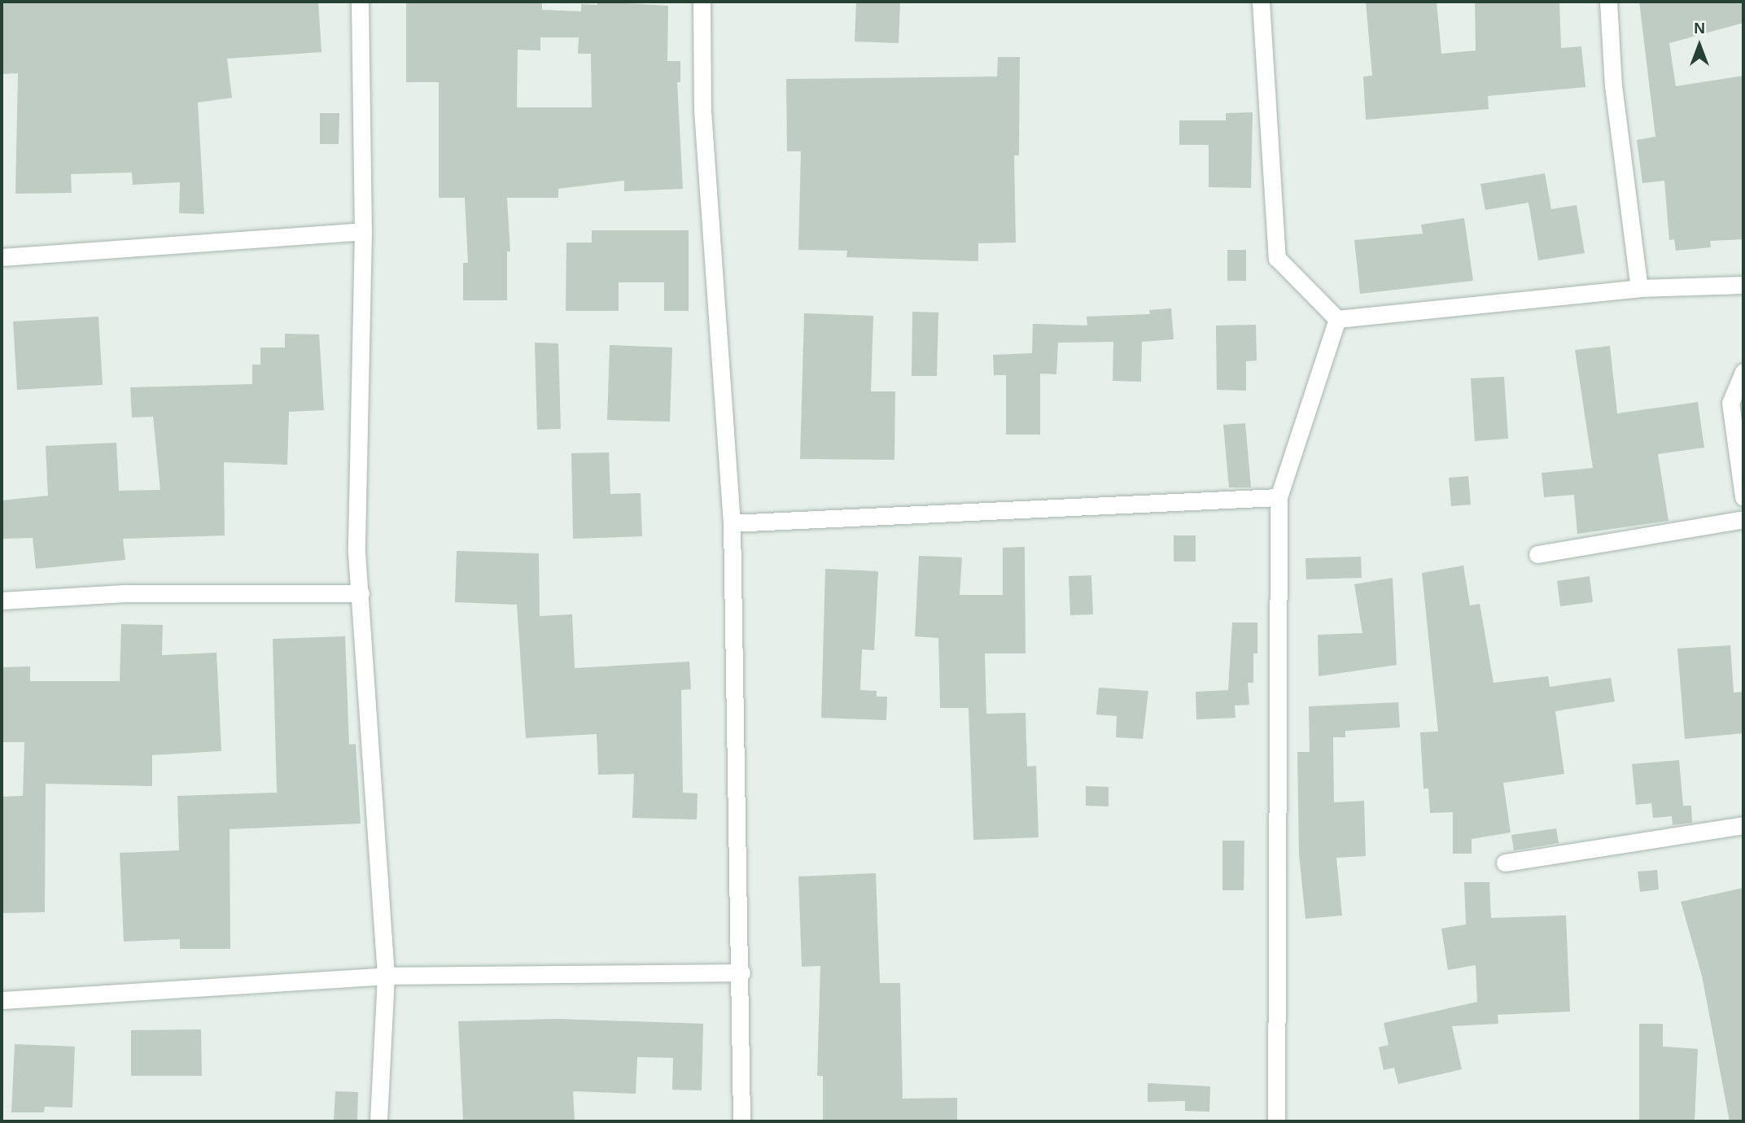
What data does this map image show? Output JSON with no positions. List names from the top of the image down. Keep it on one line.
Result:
{"north":"top"}
